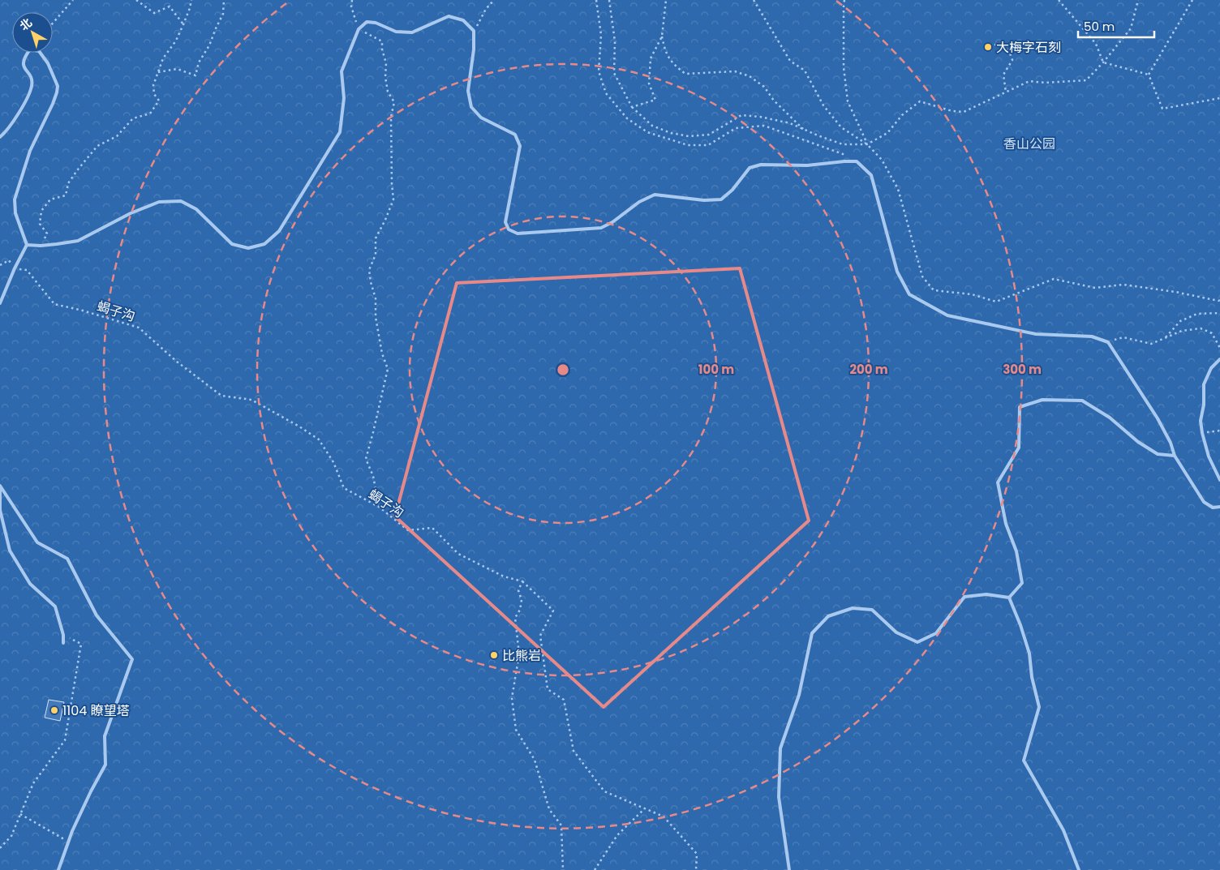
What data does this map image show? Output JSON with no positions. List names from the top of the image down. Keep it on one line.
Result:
{"streets":{"path":["蝎子沟"]},"parks":["香山公园"],"places":["大梅字石刻","比熊岩","1104 瞭望塔"],"scale_bar":"50 m","north":"top left","rings":["100 m","200 m","300 m"]}
